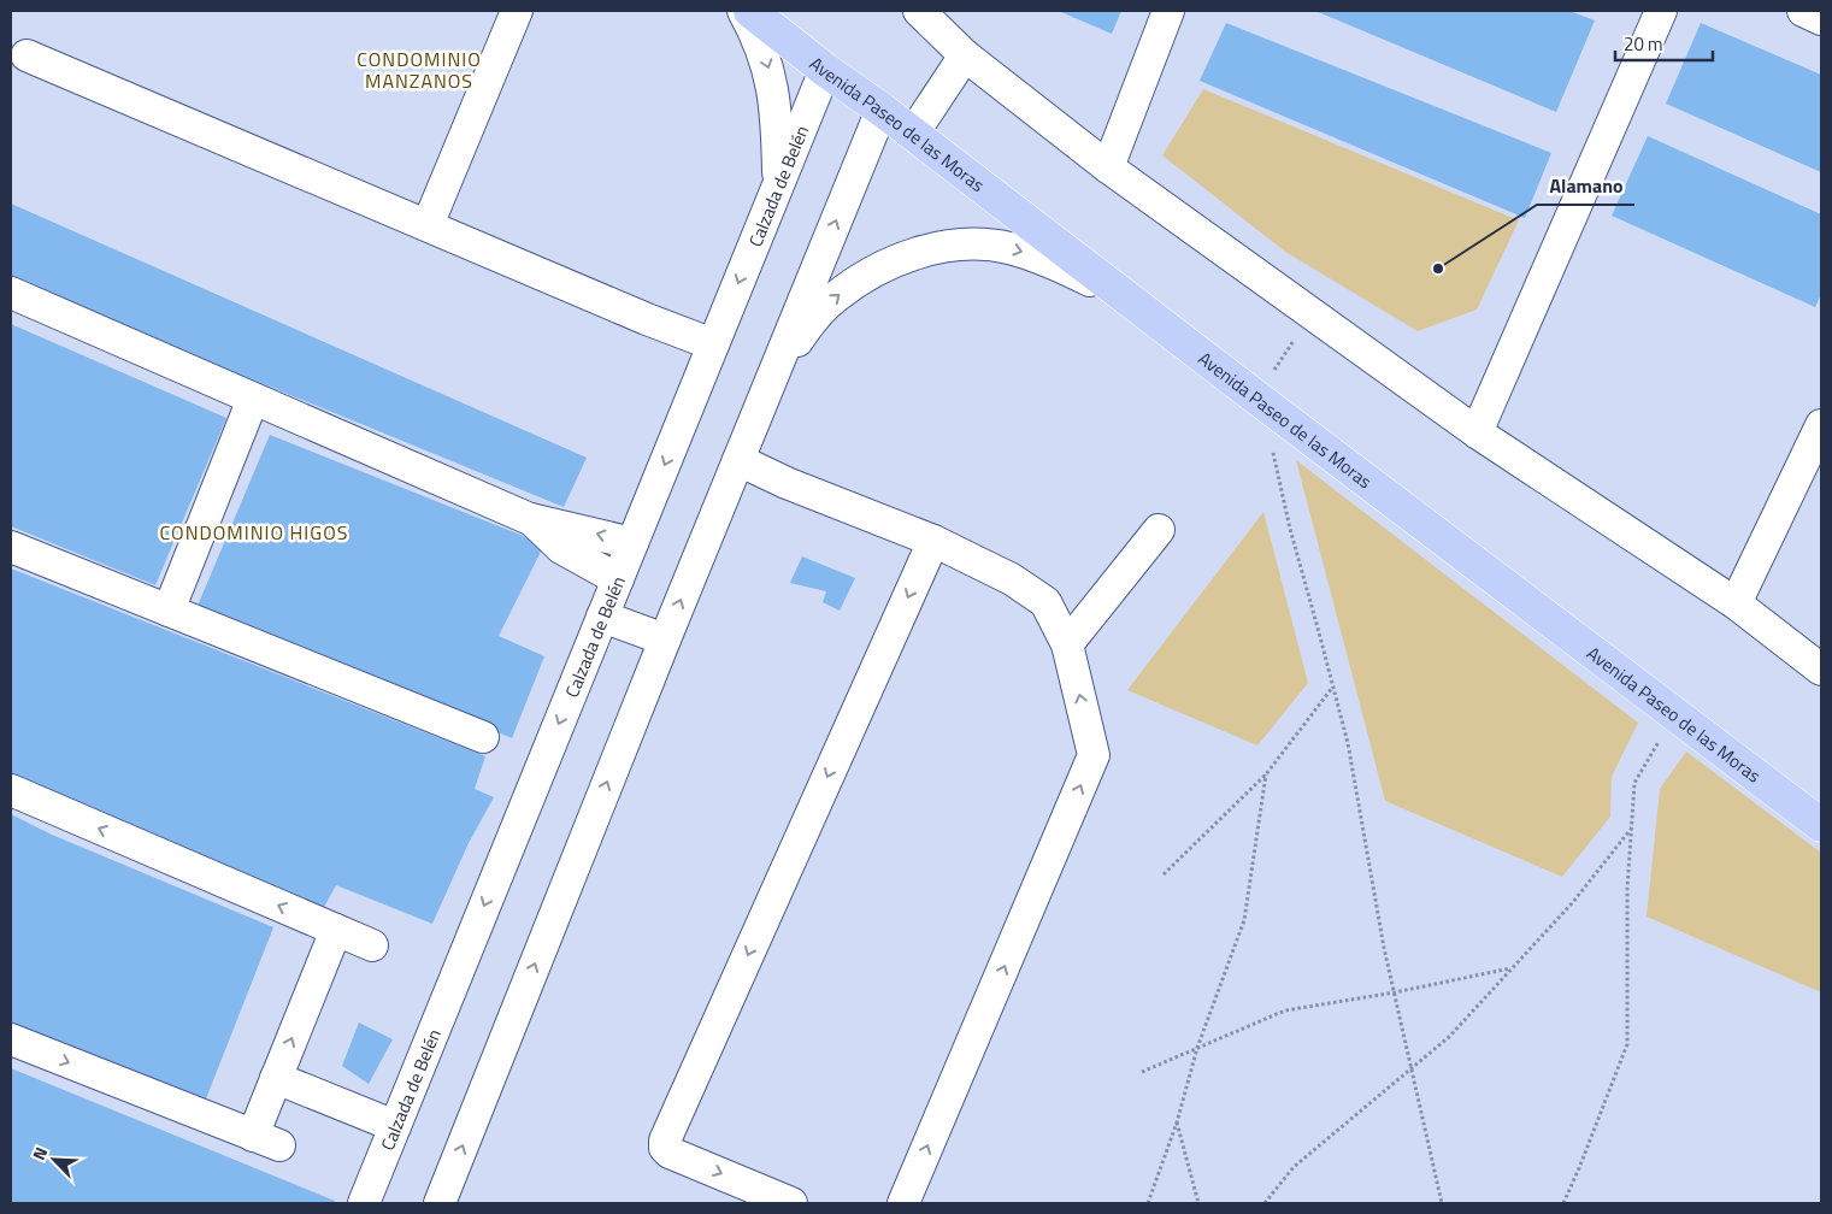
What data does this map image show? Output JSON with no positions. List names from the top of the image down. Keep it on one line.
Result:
{"streets":{"main road":["Avenida Paseo de las Moras"],"street":["Calzada de Belén"]},"crossings":[["Avenida Paseo de las Moras","Calzada de Belén"]],"districts":["CONDOMINIO MANZANOS","CONDOMINIO HIGOS"],"places":["Alamano"],"scale_bar":"20 m","north":"top left"}
